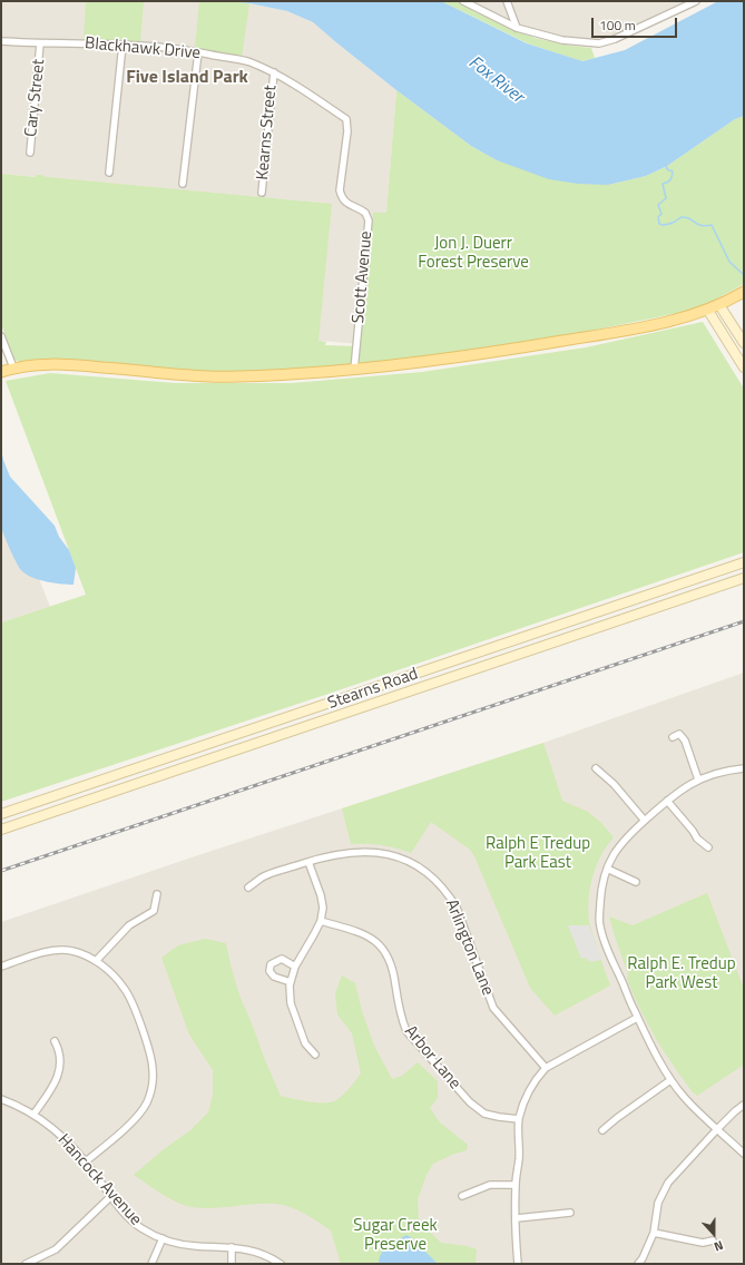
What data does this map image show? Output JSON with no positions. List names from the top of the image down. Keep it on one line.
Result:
{"streets":{"main road":["Stearns Road"],"street":["Blackhawk Drive","Cary Street","Kearns Street","Scott Avenue","Arlington Lane","Arbor Lane","Hancock Avenue"]},"crossings":[["Blackhawk Drive","Cary Street"],["Blackhawk Drive","Kearns Street"],["Blackhawk Drive","Scott Avenue"]],"districts":["Five Island Park"],"water":["Fox River"],"parks":["Jon J. Duerr Forest Preserve","Ralph E Tredup Park East","Ralph E. Tredup Park West","Sugar Creek Preserve"],"scale_bar":"100 m","north":"bottom"}
